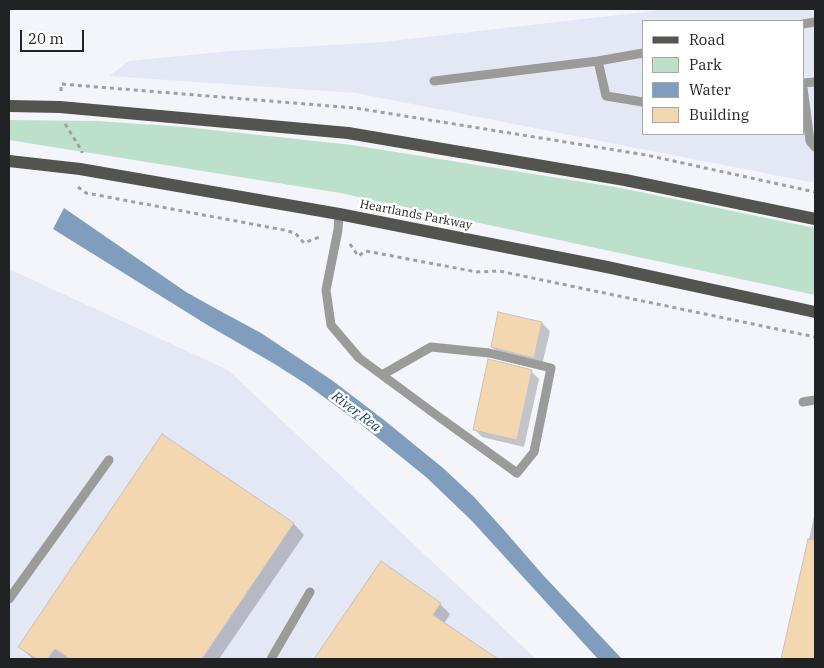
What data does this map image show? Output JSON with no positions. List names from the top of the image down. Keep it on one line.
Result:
{"streets":{"main road":["Heartlands Parkway"]},"water":["River Rea"],"legend":["Road","Park","Water","Building"],"scale_bar":"20 m"}
